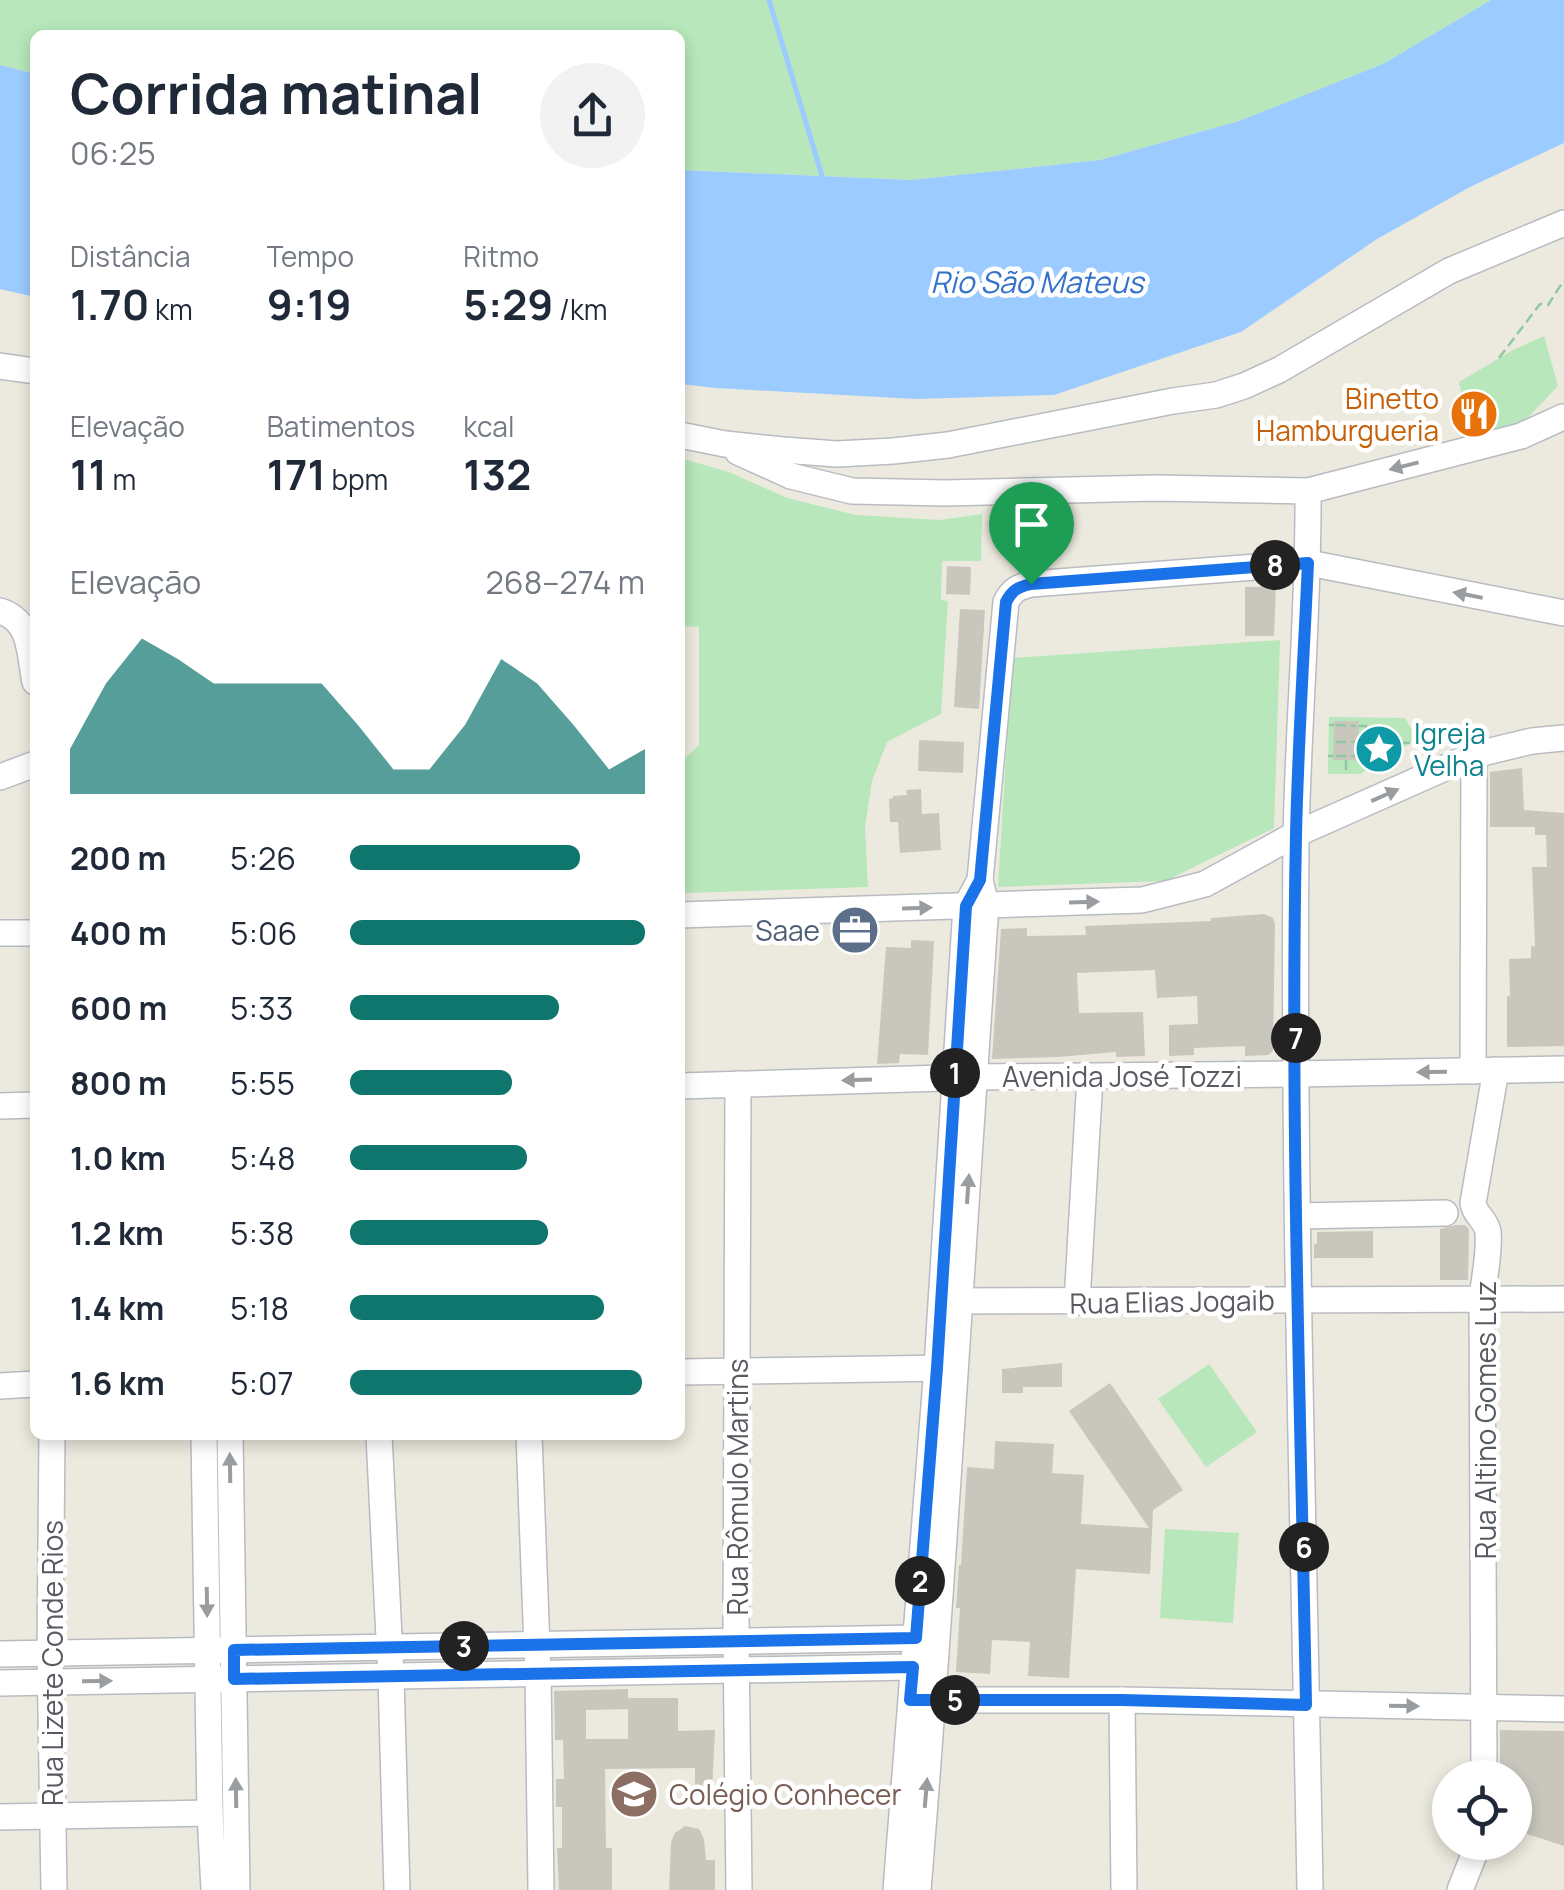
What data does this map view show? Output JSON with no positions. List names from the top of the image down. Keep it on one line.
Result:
{"streets":{"street":["Avenida José Tozzi","Rua Elias Jogaib","Rua Altino Gomes Luz","Rua Rômulo Martins","Rua Lizete Conde Rios"]},"crossings":[["Avenida José Tozzi","Rua Altino Gomes Luz"],["Avenida José Tozzi","Rua Rômulo Martins"],["Rua Elias Jogaib","Rua Altino Gomes Luz"]],"water":["Rio São Mateus"],"places":{"restaurant":["Binetto Hamburgueria"],"place":["Igreja Velha"],"office":["Saae"],"school or university":["Colégio Conhecer"]},"page":{"heading":["Corrida matinal","06:25"],"stats":[["Distância","1.70 km"],["Tempo","9:19"],["Ritmo","5:29 /km"],["Elevação","11 m"],["Batimentos","171 bpm"],["kcal","132"]],"pins":["8","7","1","6","2","3","5"],"chart":["Elevação","268–274 m"],"list":[{"name":"200 m","note":"5:26"},{"name":"400 m","note":"5:06"},{"name":"600 m","note":"5:33"},{"name":"800 m","note":"5:55"},{"name":"1.0 km","note":"5:48"},{"name":"1.2 km","note":"5:38"},{"name":"1.4 km","note":"5:18"},{"name":"1.6 km","note":"5:07"}]}}
